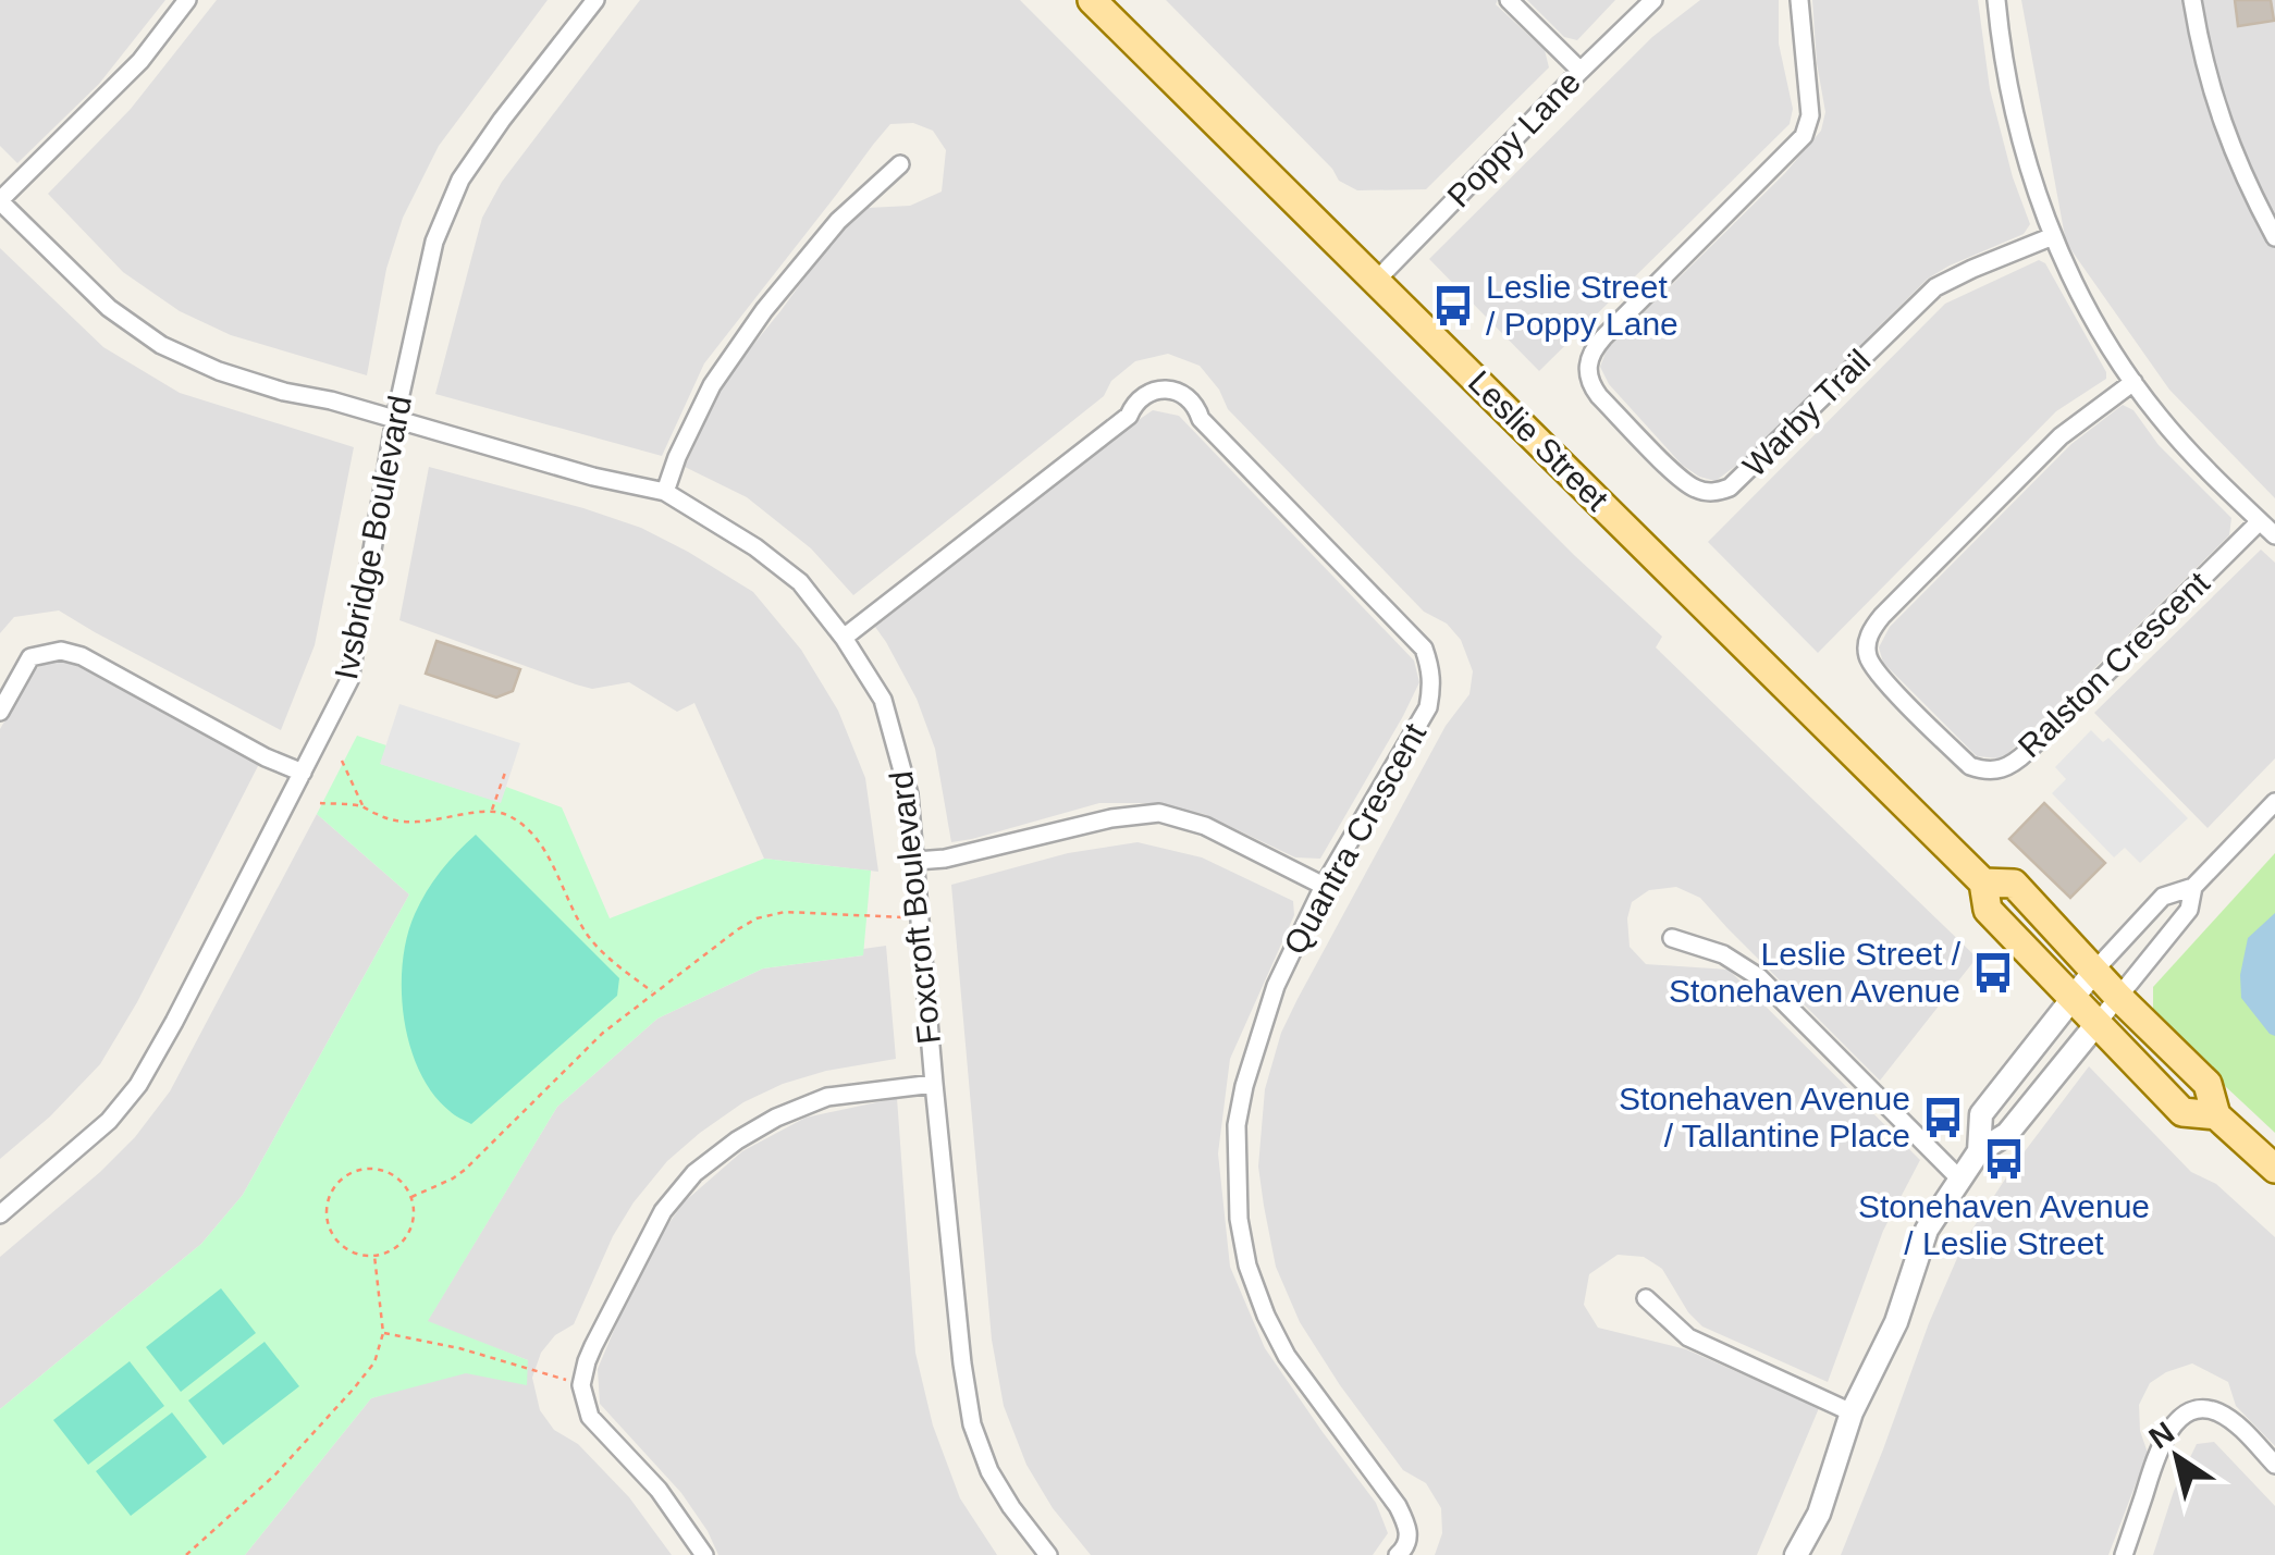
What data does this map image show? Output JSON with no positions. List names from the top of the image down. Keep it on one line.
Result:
{"streets":{"main road":["Leslie Street"],"street":["Poppy Lane","Warby Trail","Ivsbridge Boulevard","Ralston Crescent","Quantra Crescent","Foxcroft Boulevard"]},"crossings":[["Poppy Lane","Leslie Street"],["Ivsbridge Boulevard","Foxcroft Boulevard"],["Quantra Crescent","Foxcroft Boulevard"]],"places":{"bus stop":["Leslie Street / Poppy Lane","Leslie Street / Stonehaven Avenue","Stonehaven Avenue / Tallantine Place","Stonehaven Avenue / Leslie Street"]},"north":"top left"}
